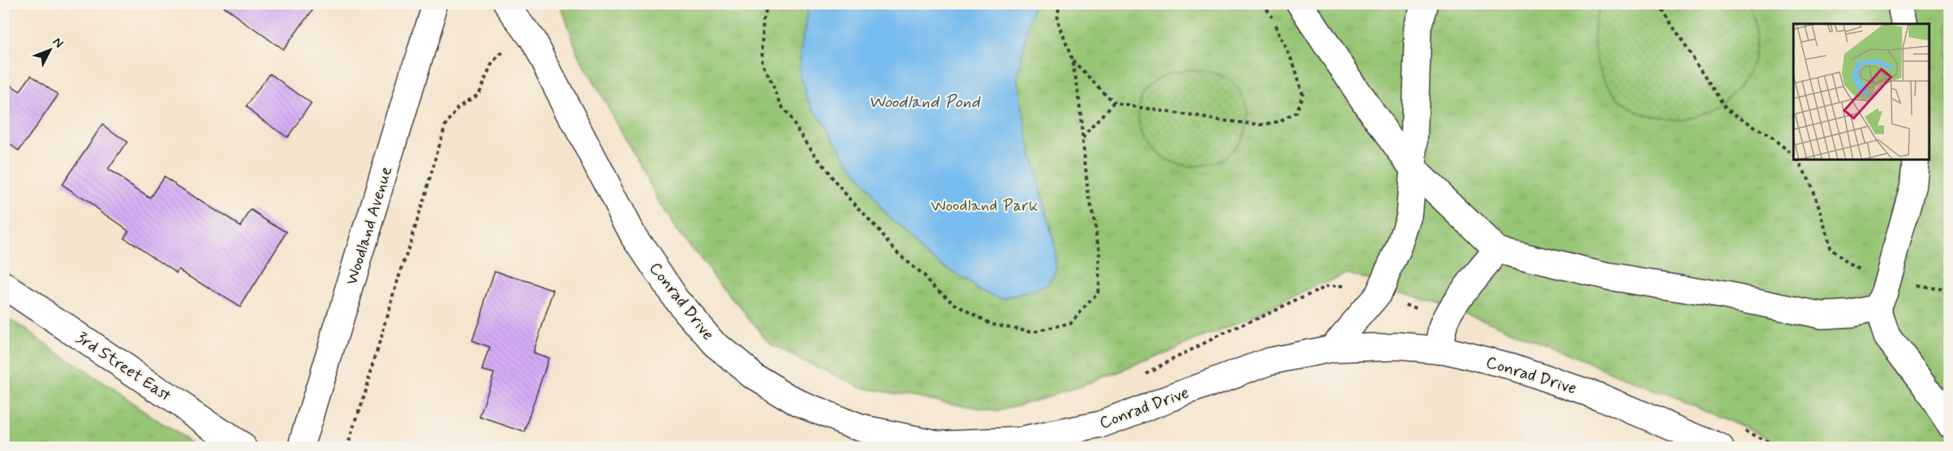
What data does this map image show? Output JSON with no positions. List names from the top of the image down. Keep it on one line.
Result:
{"streets":{"street":["Woodland Avenue","Conrad Drive","3rd Street East"]},"water":["Woodland Pond"],"parks":["Woodland Park"],"north":"top right"}
